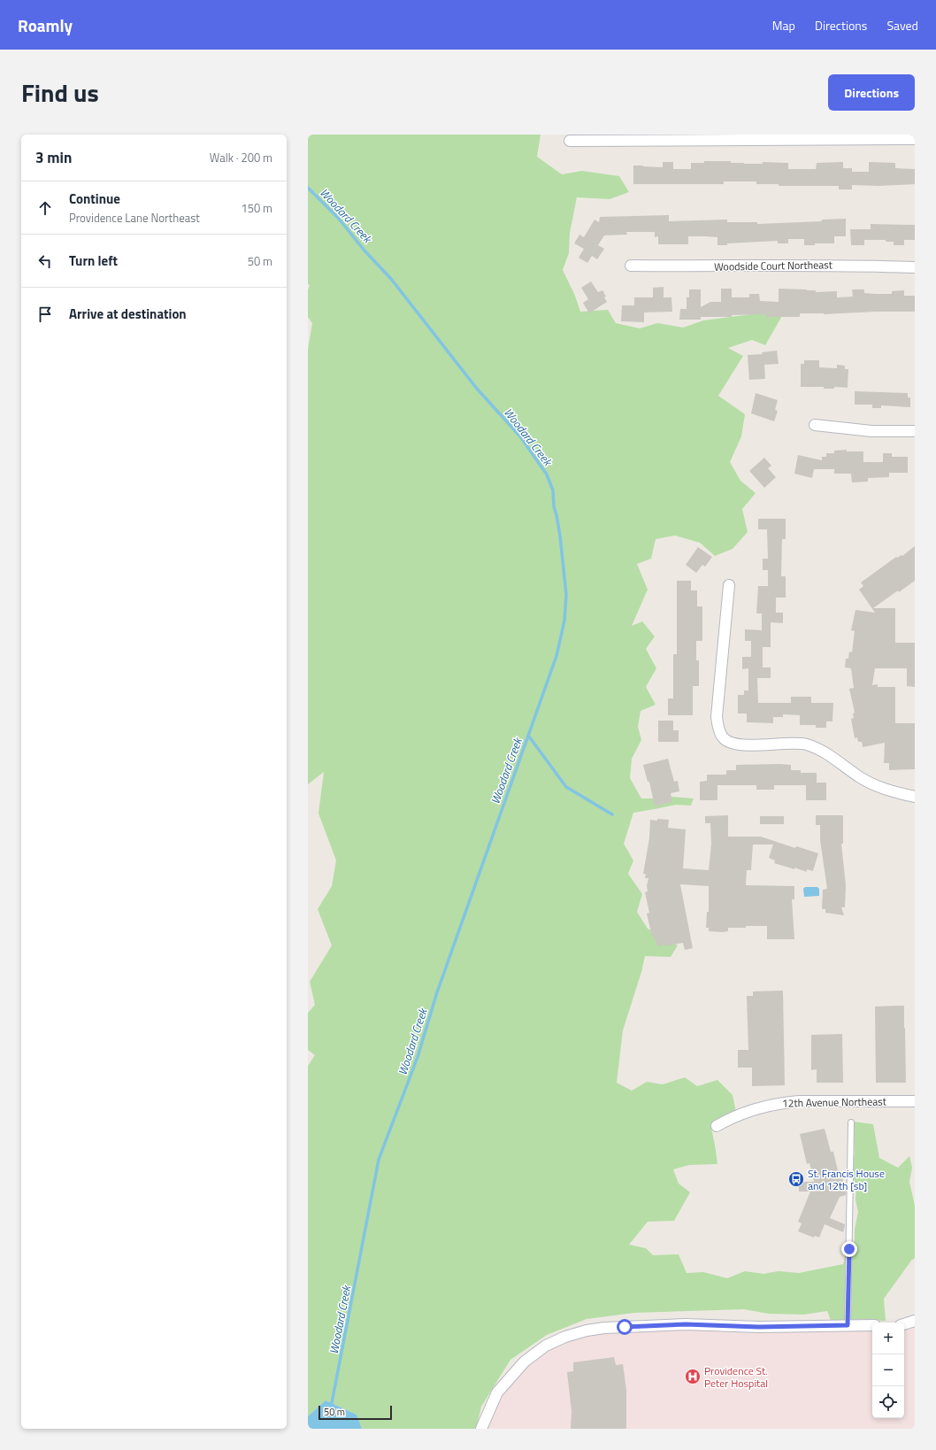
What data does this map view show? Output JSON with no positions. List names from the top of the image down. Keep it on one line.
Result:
{"streets":{"street":["Woodside Court Northeast","12th Avenue Northeast"]},"water":["Woodard Creek"],"places":{"bus stop":["St. Francis House and 12th [sb]"],"hospital":["Providence St. Peter Hospital"]},"scale_bar":"50 m","page":{"header":"Roamly","nav":["Map","Directions","Saved"],"title":"Find us","buttons":"Directions","heading":["3 min","Walk · 200 m"],"list":[["Continue","Providence Lane Northeast","150 m"],["Turn left","50 m"],"Arrive at destination"],"map_buttons":["+","−"],"scale":"50 m"}}
